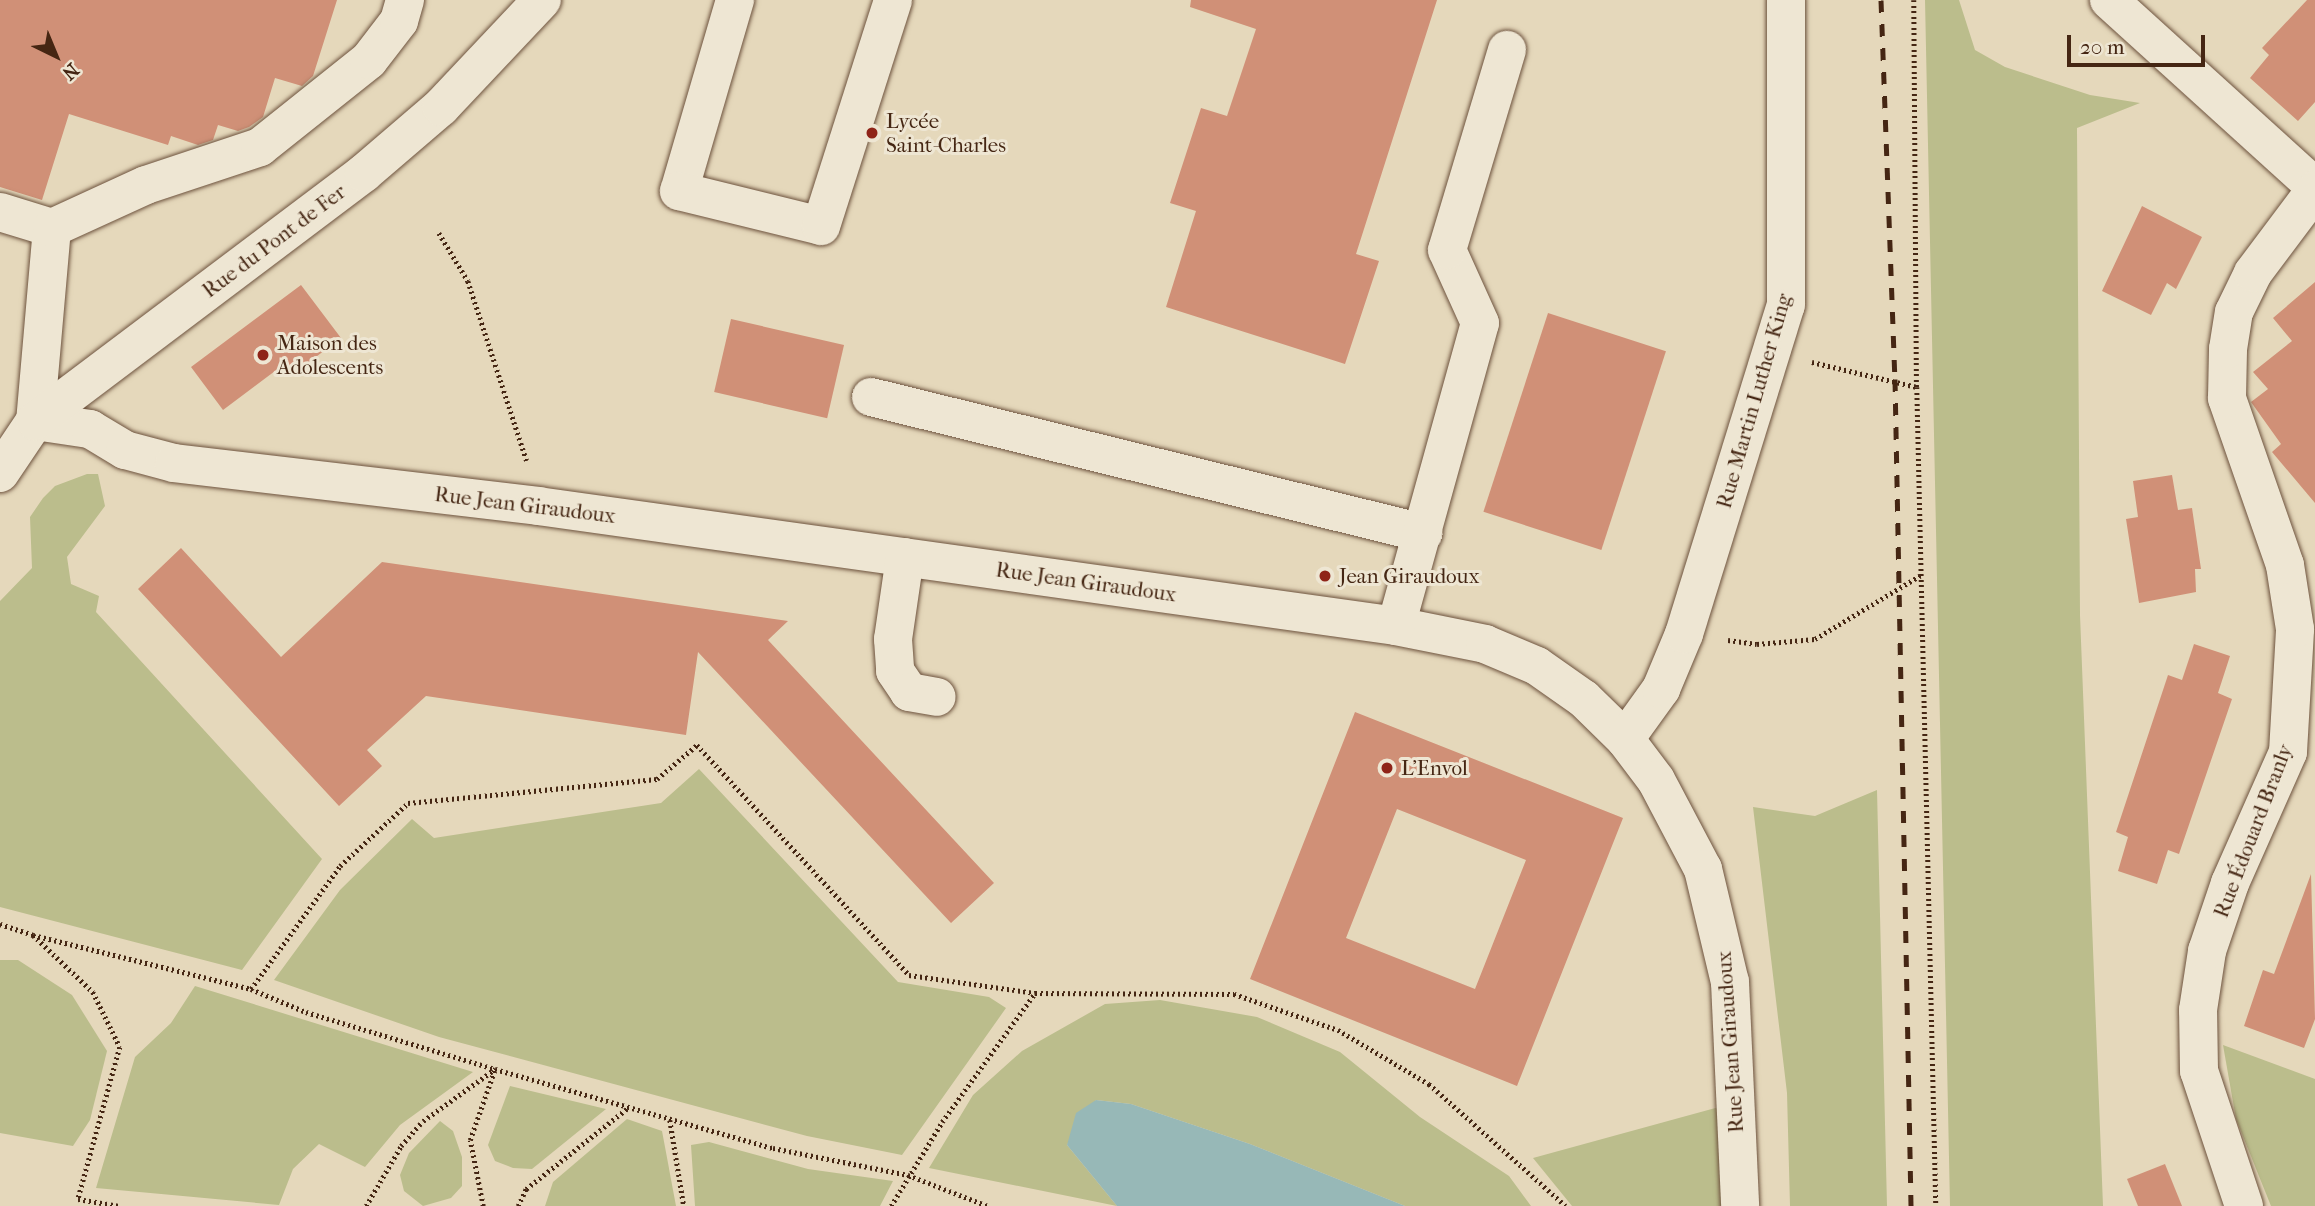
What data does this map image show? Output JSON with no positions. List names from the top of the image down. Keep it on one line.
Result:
{"streets":{"street":["Rue du Pont de Fer","Rue Martin Luther King","Rue Jean Giraudoux","Rue Édouard Branly"]},"crossings":[["Rue du Pont de Fer","Rue Jean Giraudoux"],["Rue Martin Luther King","Rue Jean Giraudoux"]],"places":["Lycée Saint-Charles","Maison des Adolescents","Jean Giraudoux","L'Envol"],"scale_bar":"20 m","north":"bottom right"}
